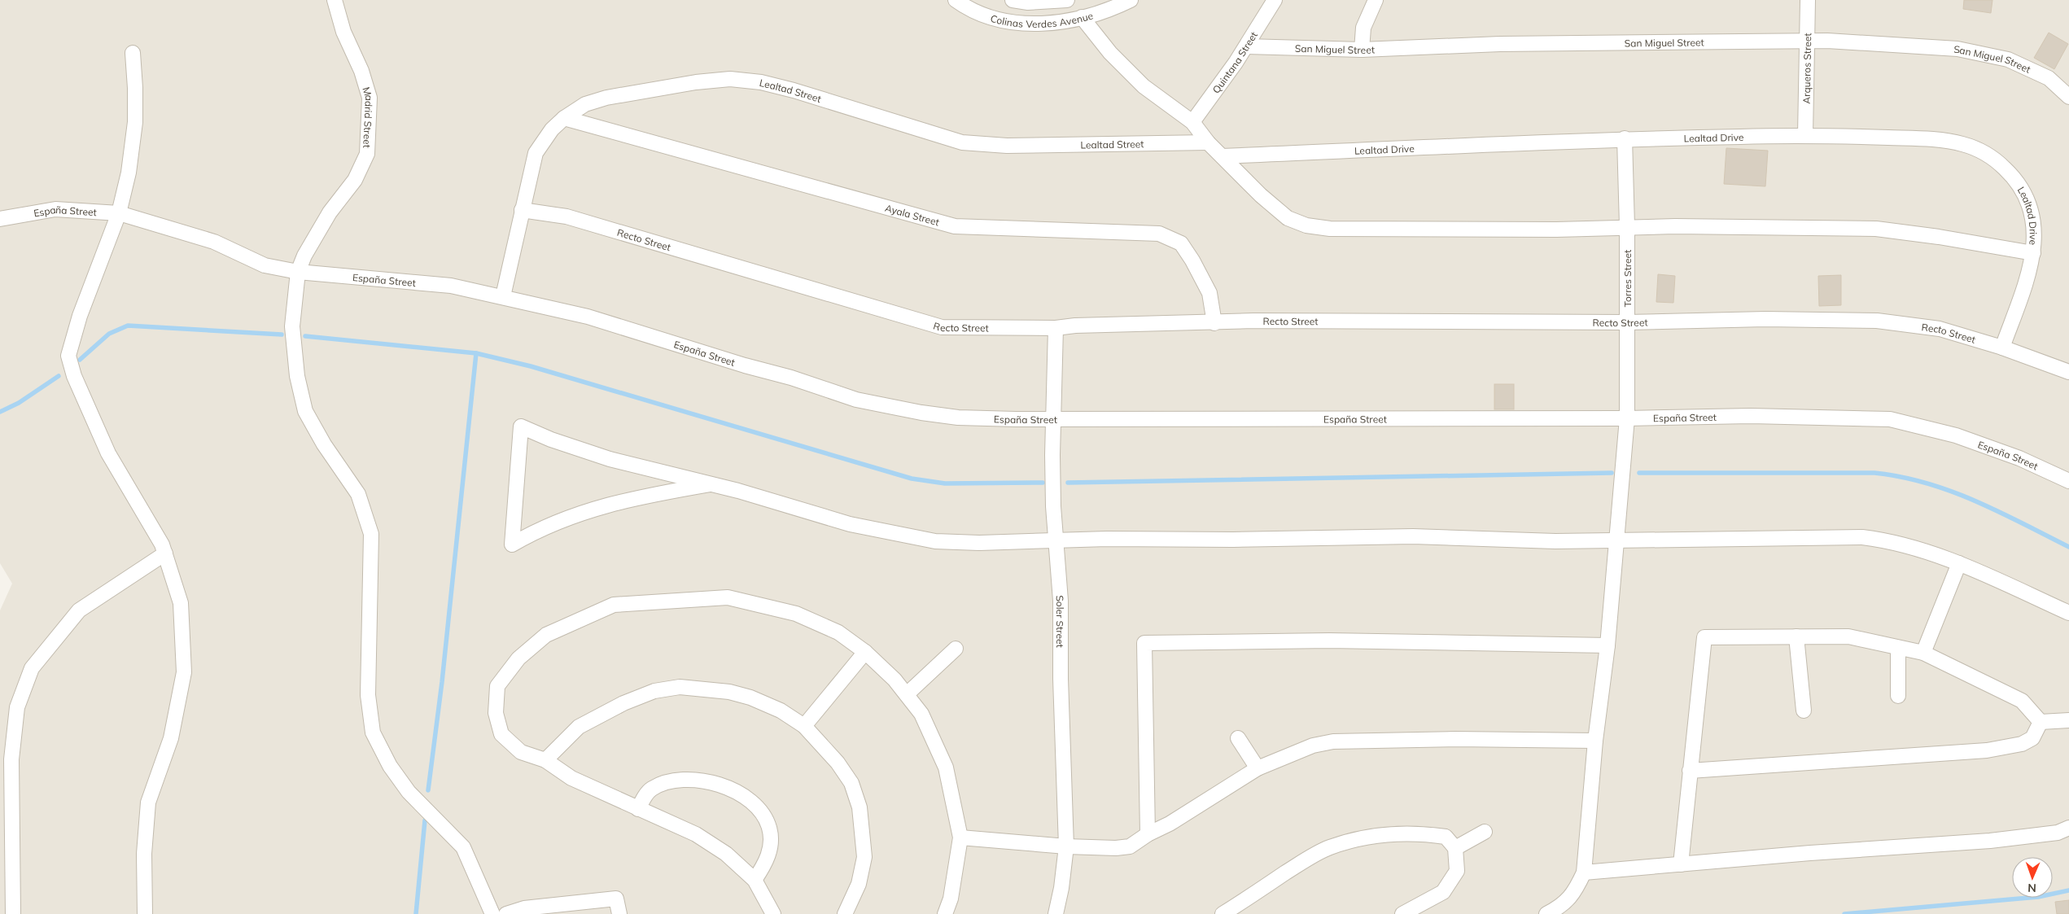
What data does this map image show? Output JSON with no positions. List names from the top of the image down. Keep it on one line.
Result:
{"streets":{"street":["Colinas Verdes Avenue","San Miguel Street","Quintana Street","Arqueros Street","Lealtad Street","Madrid Street","Lealtad Drive","España Street","Ayala Street","Recto Street","Torres Street","Soler Street"]},"crossings":[["San Miguel Street","Quintana Street"],["San Miguel Street","Arqueros Street"],["Arqueros Street","Lealtad Drive"],["Lealtad Street","España Street"],["Lealtad Street","Ayala Street"],["Lealtad Street","Recto Street"],["Madrid Street","España Street"],["Lealtad Drive","Recto Street"],["Lealtad Drive","Torres Street"],["España Street","Torres Street"],["España Street","Soler Street"],["Ayala Street","Recto Street"],["Recto Street","Torres Street"],["Recto Street","Soler Street"]],"north":"bottom"}
